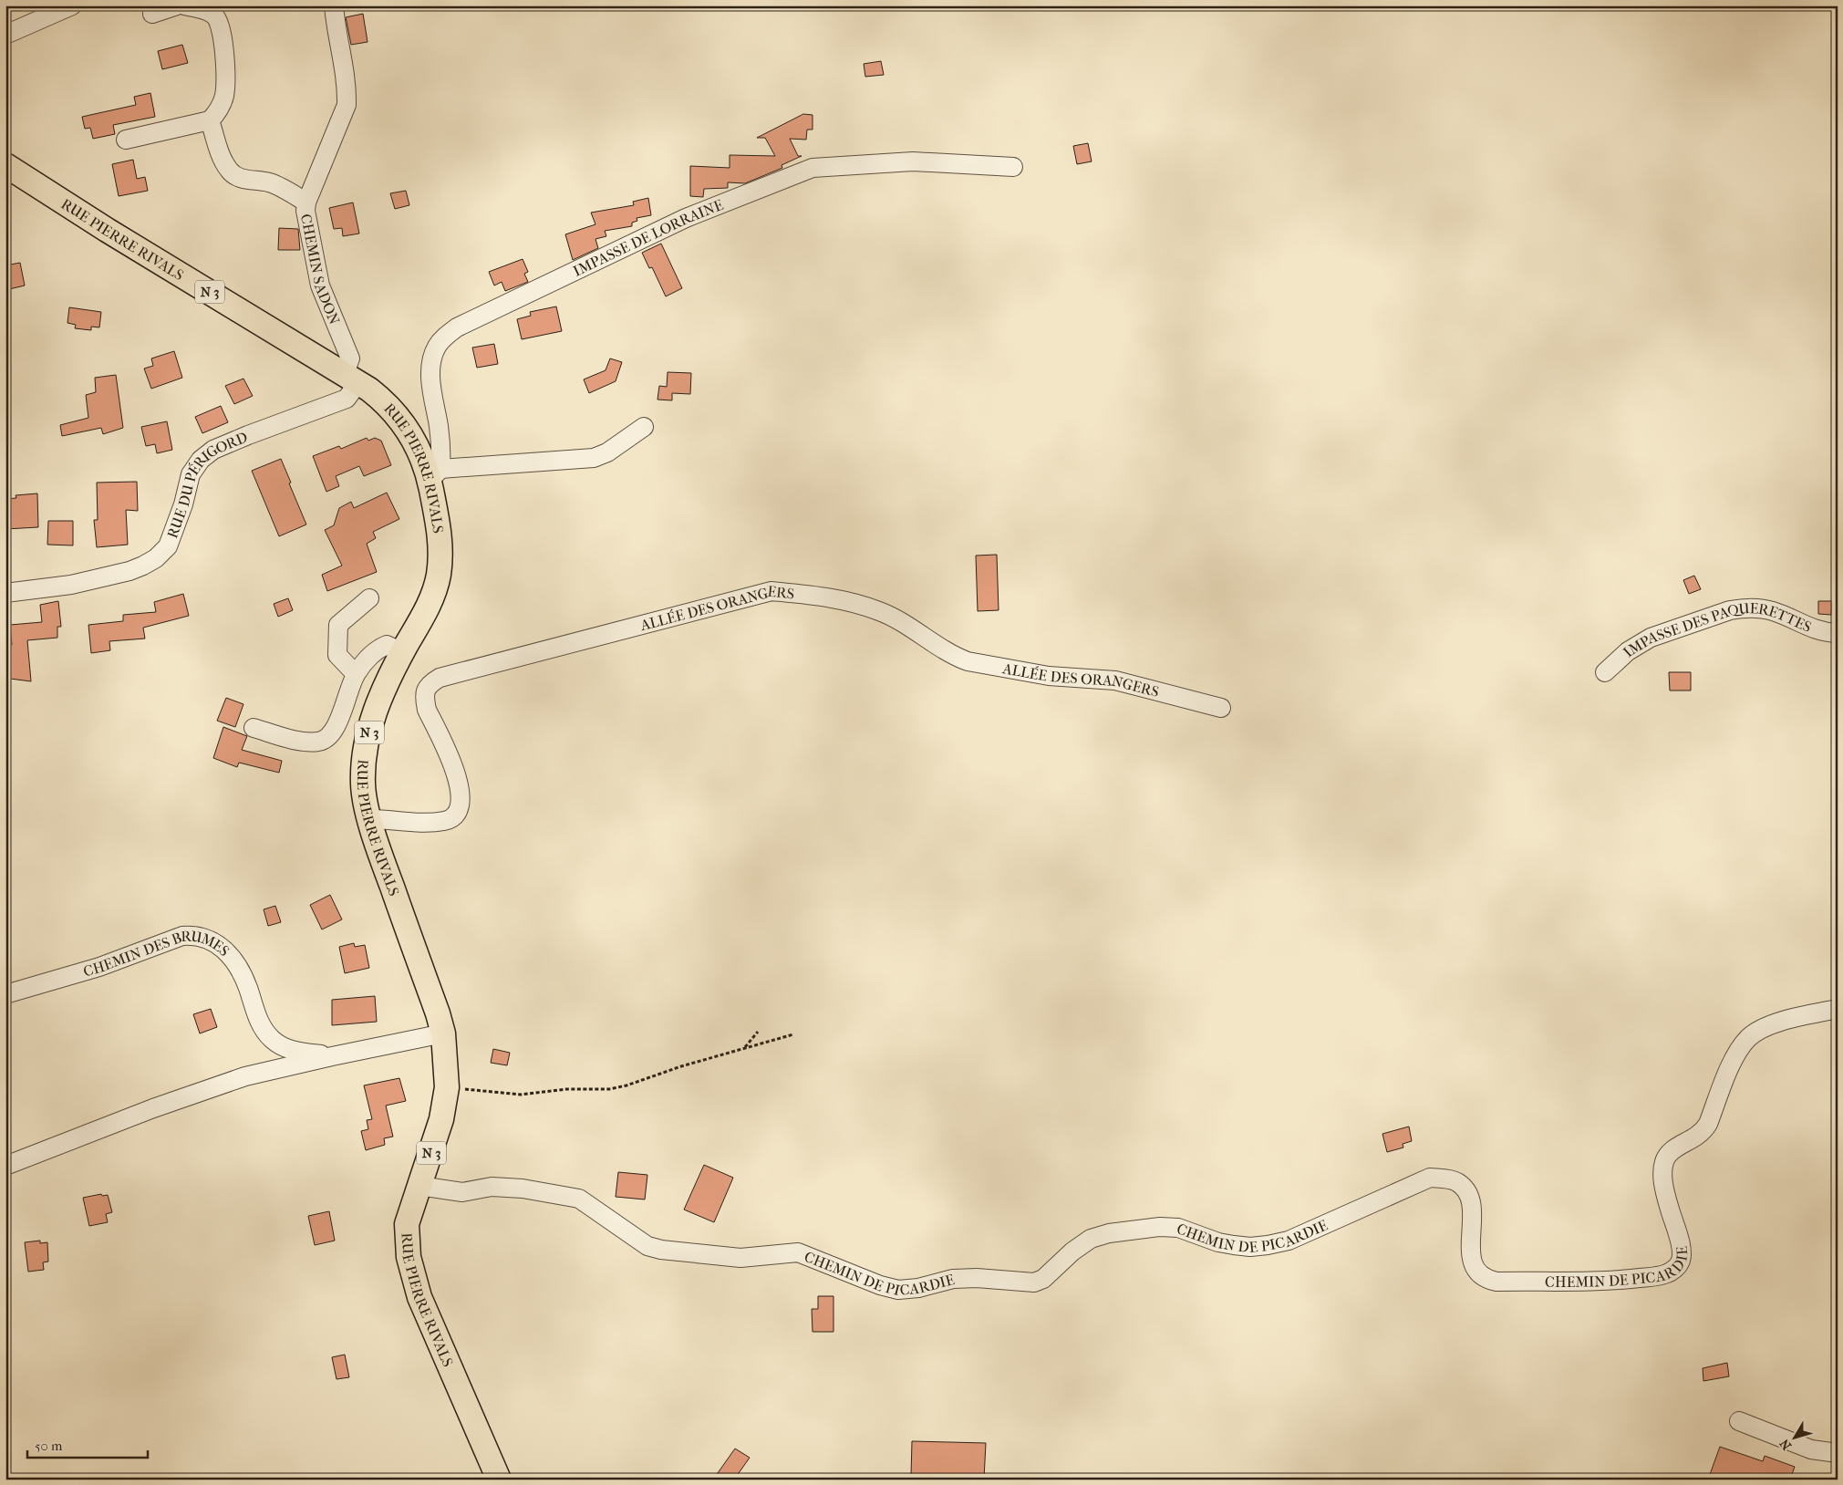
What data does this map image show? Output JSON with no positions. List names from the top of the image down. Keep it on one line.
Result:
{"streets":{"main road":["RUE PIERRE RIVALS","N 3"],"street":["IMPASSE DE LORRAINE","CHEMIN SADON","RUE DU PÉRIGORD","ALLÉE DES ORANGERS","IMPASSE DES PAQUERETTES","CHEMIN DES BRUMES","CHEMIN DE PICARDIE"]},"crossings":[["IMPASSE DE LORRAINE","RUE PIERRE RIVALS"],["RUE PIERRE RIVALS","CHEMIN SADON"],["RUE PIERRE RIVALS","RUE DU PÉRIGORD"],["RUE PIERRE RIVALS","ALLÉE DES ORANGERS"],["RUE PIERRE RIVALS","CHEMIN DES BRUMES"],["RUE PIERRE RIVALS","CHEMIN DE PICARDIE"],["CHEMIN SADON","RUE DU PÉRIGORD"]],"scale_bar":"50 m","north":"bottom left"}
